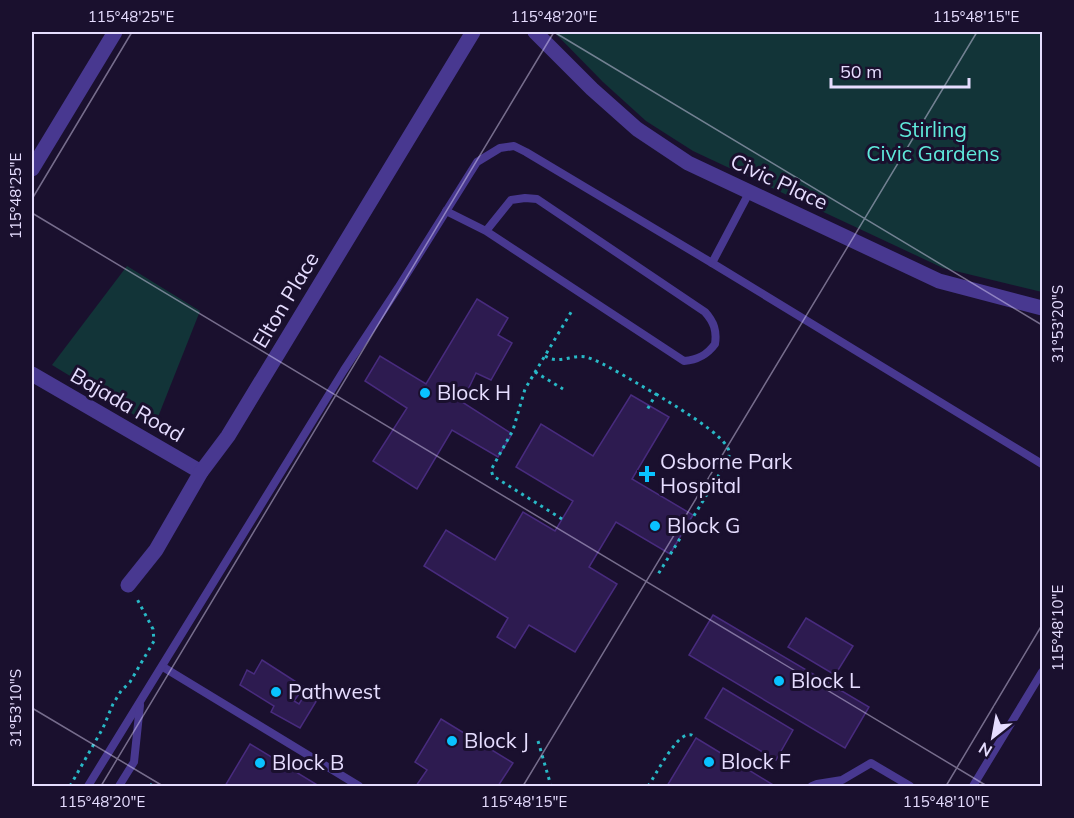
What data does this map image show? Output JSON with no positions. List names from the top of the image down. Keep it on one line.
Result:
{"streets":{"street":["Civic Place","Elton Place","Bajada Road"]},"crossings":[["Elton Place","Bajada Road"]],"parks":["Stirling Civic Gardens"],"places":{"other":["Block H","Block G","Block L","Pathwest","Block J","Block F","Block B"],"health":["Osborne Park Hospital"]},"scale_bar":"50 m","north":"bottom left","coordinates":["115°48'25\"E","115°48'20\"E","115°48'15\"E","31°53'20\"S","115°48'10\"E","31°53'10\"S"]}
